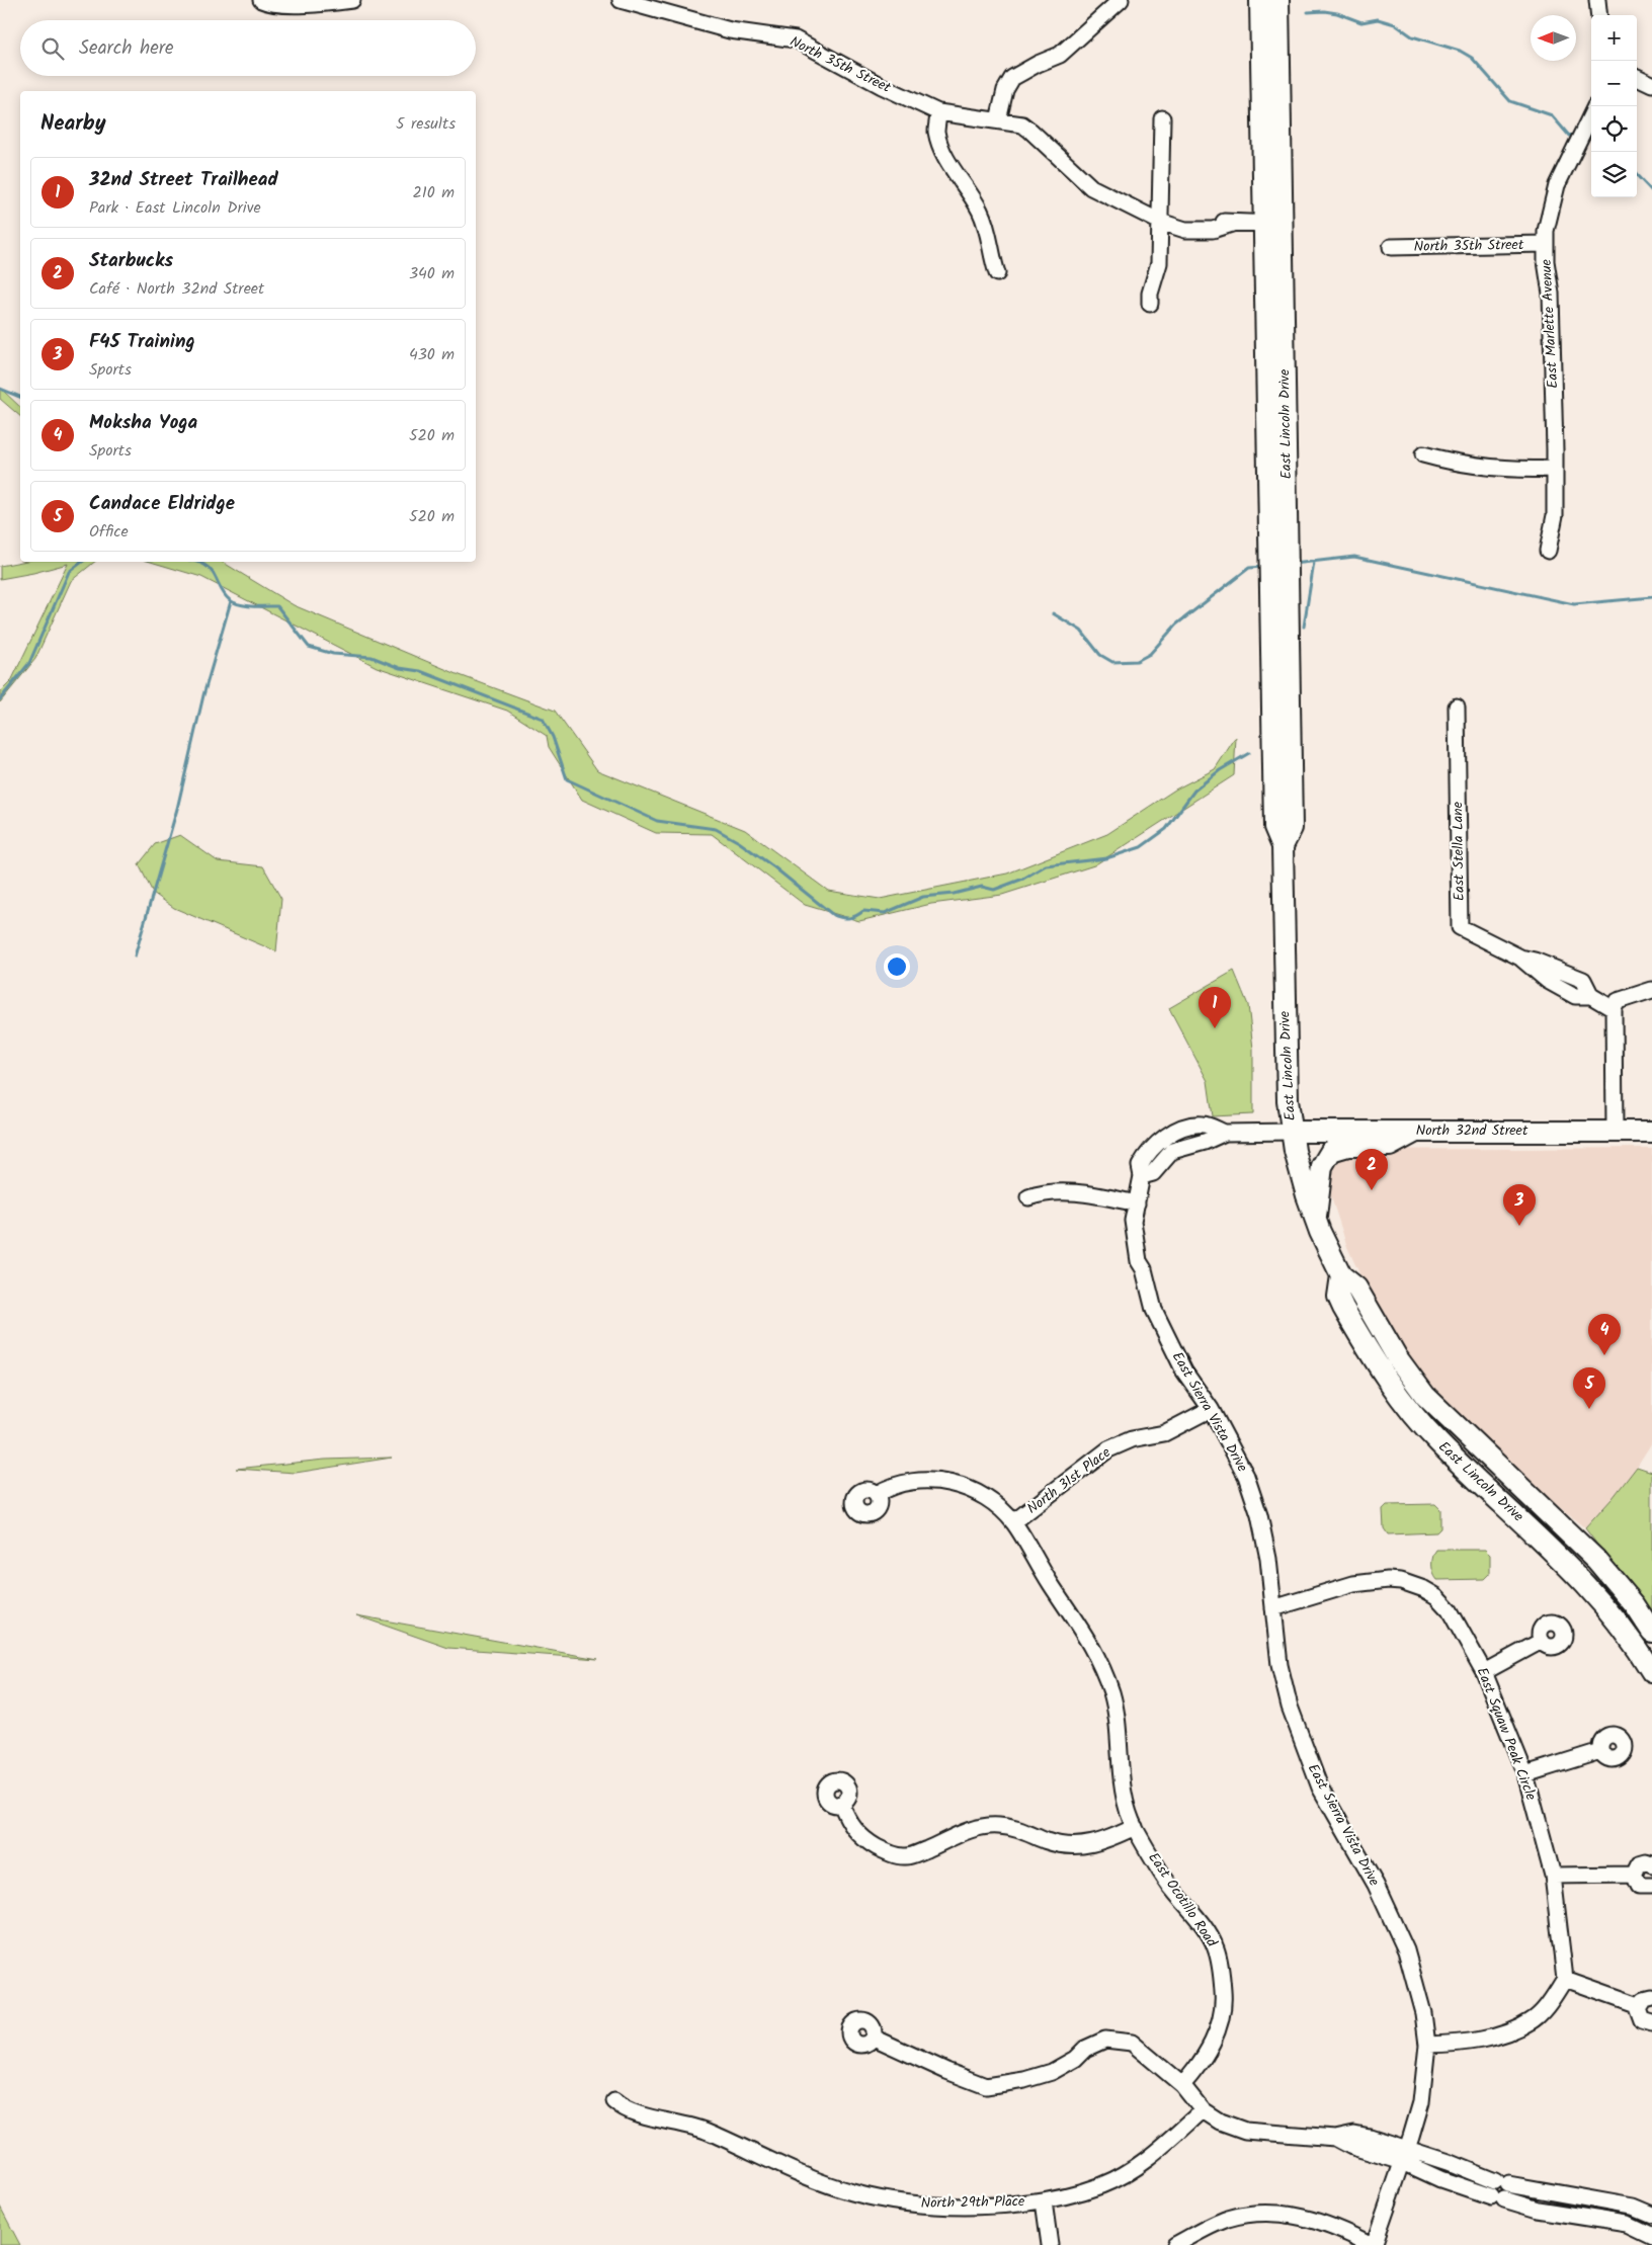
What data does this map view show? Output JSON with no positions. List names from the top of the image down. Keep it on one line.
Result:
{"streets":{"main road":["East Lincoln Drive","North 32nd Street"],"street":["North 35th Street","East Marlette Avenue","East Stella Lane","East Sierra Vista Drive","North 31st Place","East Squaw Peak Circle","East Ocotillo Road","North 29th Place"]},"crossings":[["North 35th Street","East Marlette Avenue"],["East Lincoln Drive","North 32nd Street"],["East Lincoln Drive","East Sierra Vista Drive"],["North 32nd Street","East Sierra Vista Drive"],["East Sierra Vista Drive","North 31st Place"],["East Sierra Vista Drive","East Squaw Peak Circle"],["North 31st Place","East Ocotillo Road"]],"north":"left","page":{"map_buttons":["+","−"],"search":"Search here","heading":["Nearby","5 results"],"list":[{"mark":"1","name":"32nd Street Trailhead","note":"Park · East Lincoln Drive","value":"210 m"},{"mark":"2","name":"Starbucks","note":"Café · North 32nd Street","value":"340 m"},{"mark":"3","name":"F45 Training","note":"Sports","value":"430 m"},{"mark":"4","name":"Moksha Yoga","note":"Sports","value":"520 m"},{"mark":"5","name":"Candace Eldridge","note":"Office","value":"520 m"}],"pins":["1","2","3","4","5"]}}
